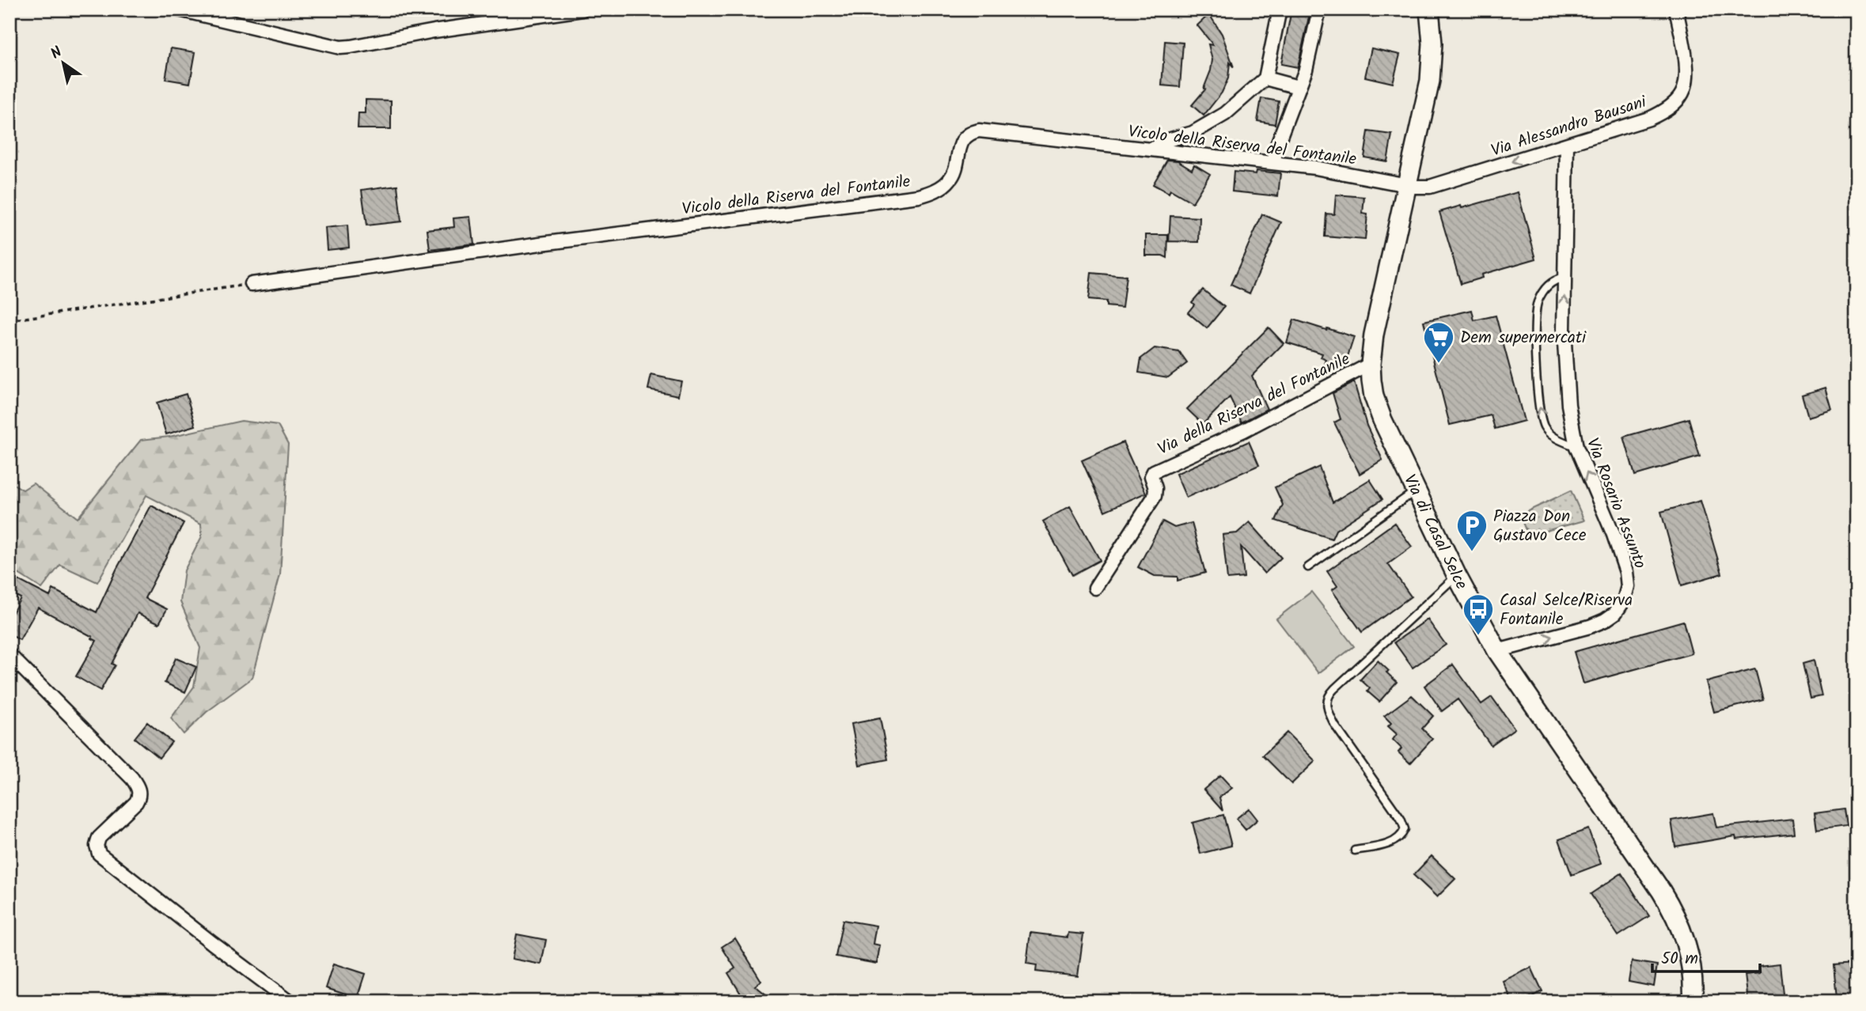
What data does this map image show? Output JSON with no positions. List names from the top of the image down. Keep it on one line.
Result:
{"streets":{"main road":["Via di Casal Selce"],"street":["Via Alessandro Bausani","Vicolo della Riserva del Fontanile","Via della Riserva del Fontanile","Via Rosario Assunto"]},"crossings":[["Via Alessandro Bausani","Vicolo della Riserva del Fontanile"],["Via Alessandro Bausani","Via Rosario Assunto"],["Via Alessandro Bausani","Via di Casal Selce"],["Vicolo della Riserva del Fontanile","Via di Casal Selce"],["Via della Riserva del Fontanile","Via di Casal Selce"],["Via Rosario Assunto","Via di Casal Selce"]],"one_way":["Via Alessandro Bausani","Via Rosario Assunto"],"places":{"supermarket":["Dem supermercati"],"parking":["Piazza Don Gustavo Cece"],"bus stop":["Casal Selce/Riserva Fontanile"]},"scale_bar":"50 m","north":"top left"}
